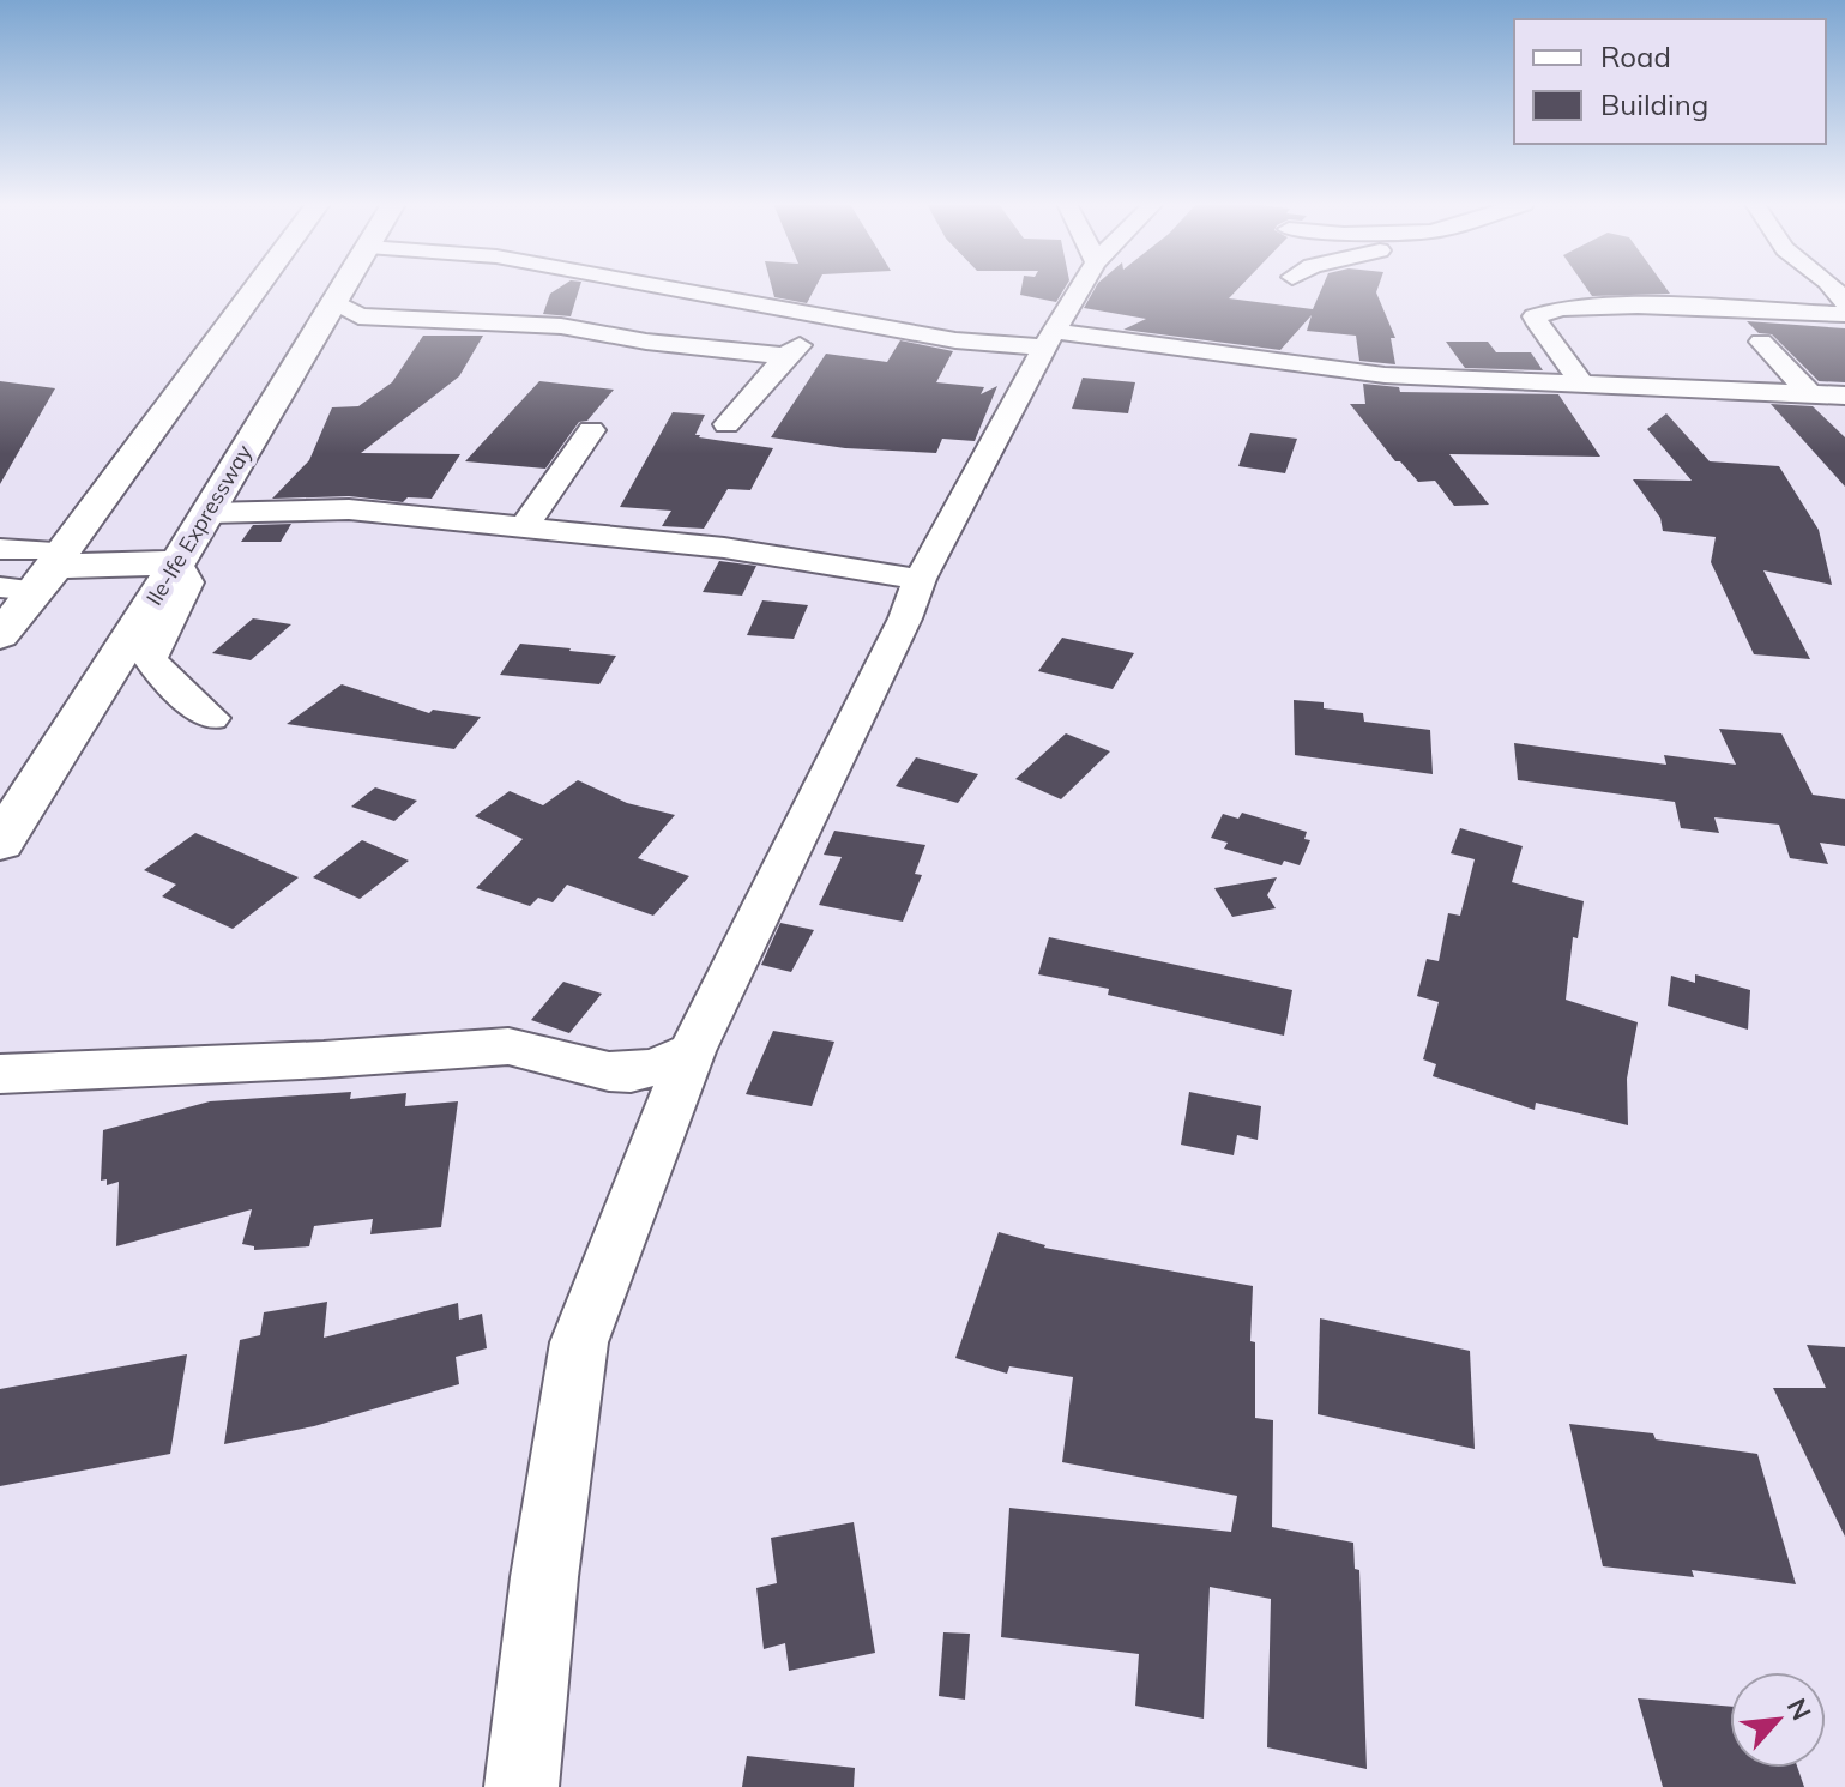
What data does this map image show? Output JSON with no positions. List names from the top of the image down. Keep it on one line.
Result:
{"streets":{"main road":["Ile-Ife Expressway"]},"legend":["Road","Building"],"north":"top right"}
